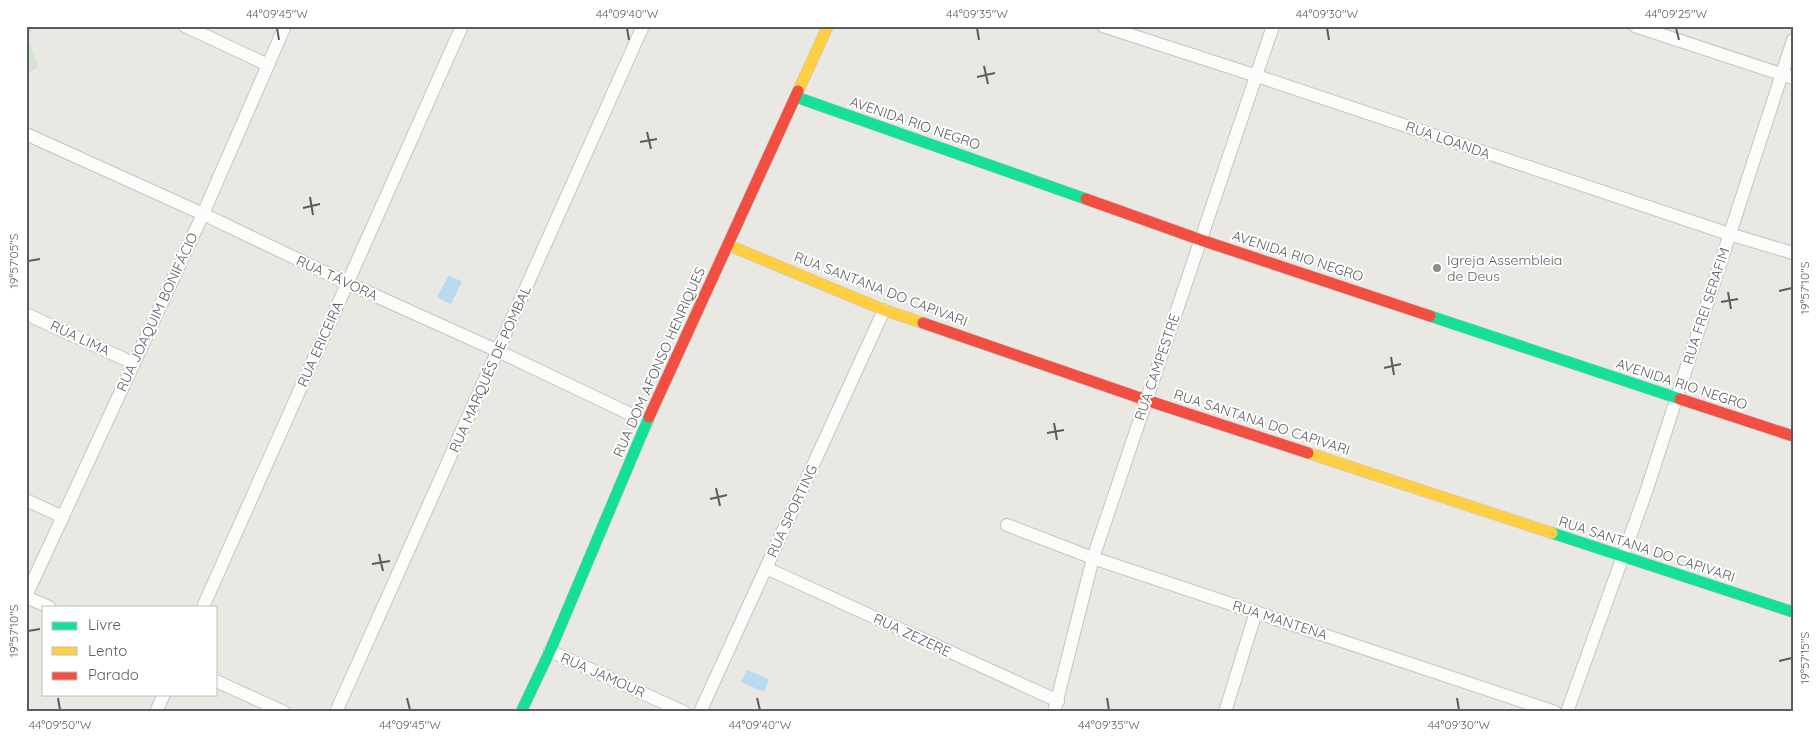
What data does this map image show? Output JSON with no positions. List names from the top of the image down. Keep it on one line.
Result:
{"streets":{"street":["AVENIDA RIO NEGRO","RUA LOANDA","RUA TÁVORA","RUA SANTANA DO CAPIVARI","RUA FREI SERAFIM","RUA JOAQUIM BONIFÁCIO","RUA LIMA","RUA ERICEIRA","RUA DOM AFONSO HENRIQUES","RUA CAMPESTRE","RUA MARQUÊS DE POMBAL","RUA SPORTING","RUA MANTENA","RUA ZEZERE","RUA JAMOUR"]},"crossings":[["AVENIDA RIO NEGRO","RUA FREI SERAFIM"],["AVENIDA RIO NEGRO","RUA DOM AFONSO HENRIQUES"],["AVENIDA RIO NEGRO","RUA CAMPESTRE"],["RUA LOANDA","RUA FREI SERAFIM"],["RUA LOANDA","RUA CAMPESTRE"],["RUA TÁVORA","RUA JOAQUIM BONIFÁCIO"],["RUA TÁVORA","RUA ERICEIRA"],["RUA TÁVORA","RUA DOM AFONSO HENRIQUES"],["RUA TÁVORA","RUA MARQUÊS DE POMBAL"],["RUA SANTANA DO CAPIVARI","RUA FREI SERAFIM"],["RUA SANTANA DO CAPIVARI","RUA DOM AFONSO HENRIQUES"],["RUA SANTANA DO CAPIVARI","RUA CAMPESTRE"],["RUA SANTANA DO CAPIVARI","RUA SPORTING"],["RUA JOAQUIM BONIFÁCIO","RUA LIMA"],["RUA DOM AFONSO HENRIQUES","RUA JAMOUR"],["RUA CAMPESTRE","RUA MANTENA"],["RUA CAMPESTRE","RUA ZEZERE"],["RUA SPORTING","RUA ZEZERE"]],"places":["Igreja Assembleia de Deus"],"legend":["Livre","Lento","Parado"],"coordinates":["44°09'45\"W","44°09'40\"W","44°09'35\"W","44°09'30\"W","44°09'25\"W","19°57'05\"S","19°57'10\"S","19°57'15\"S","44°09'50\"W"]}
